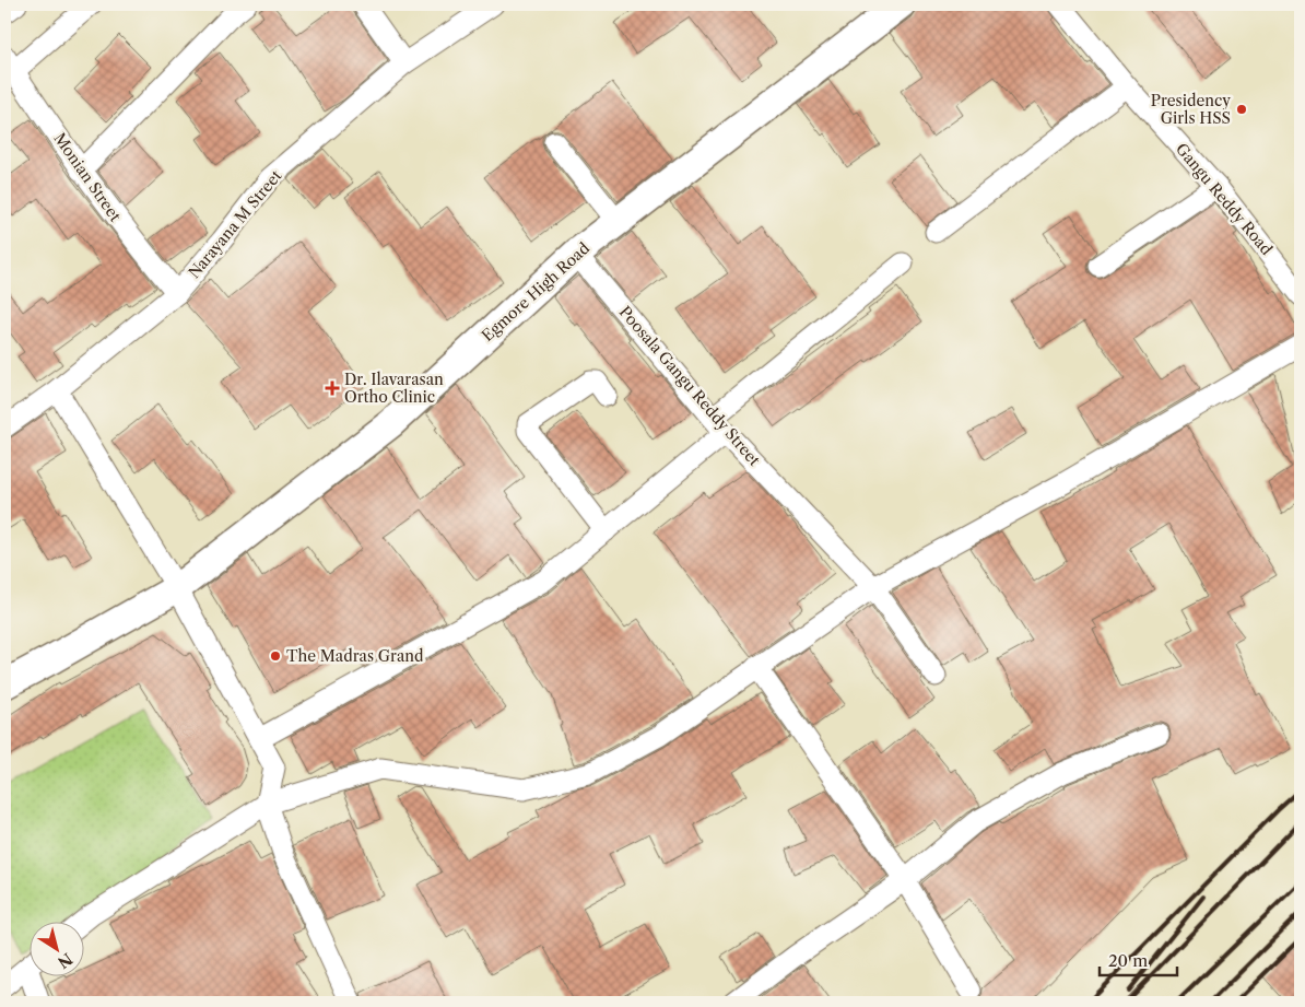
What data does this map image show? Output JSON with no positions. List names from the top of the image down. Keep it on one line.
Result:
{"streets":{"main road":["Egmore High Road"],"street":["Monian Street","Gangu Reddy Road","Narayana M Street","Poosala Gangu Reddy Street"]},"crossings":[["Monian Street","Narayana M Street"],["Egmore High Road","Poosala Gangu Reddy Street"]],"places":{"other":["Presidency Girls HSS","The Madras Grand"],"health":["Dr. Ilavarasan Ortho Clinic"]},"scale_bar":"20 m","north":"bottom right"}
